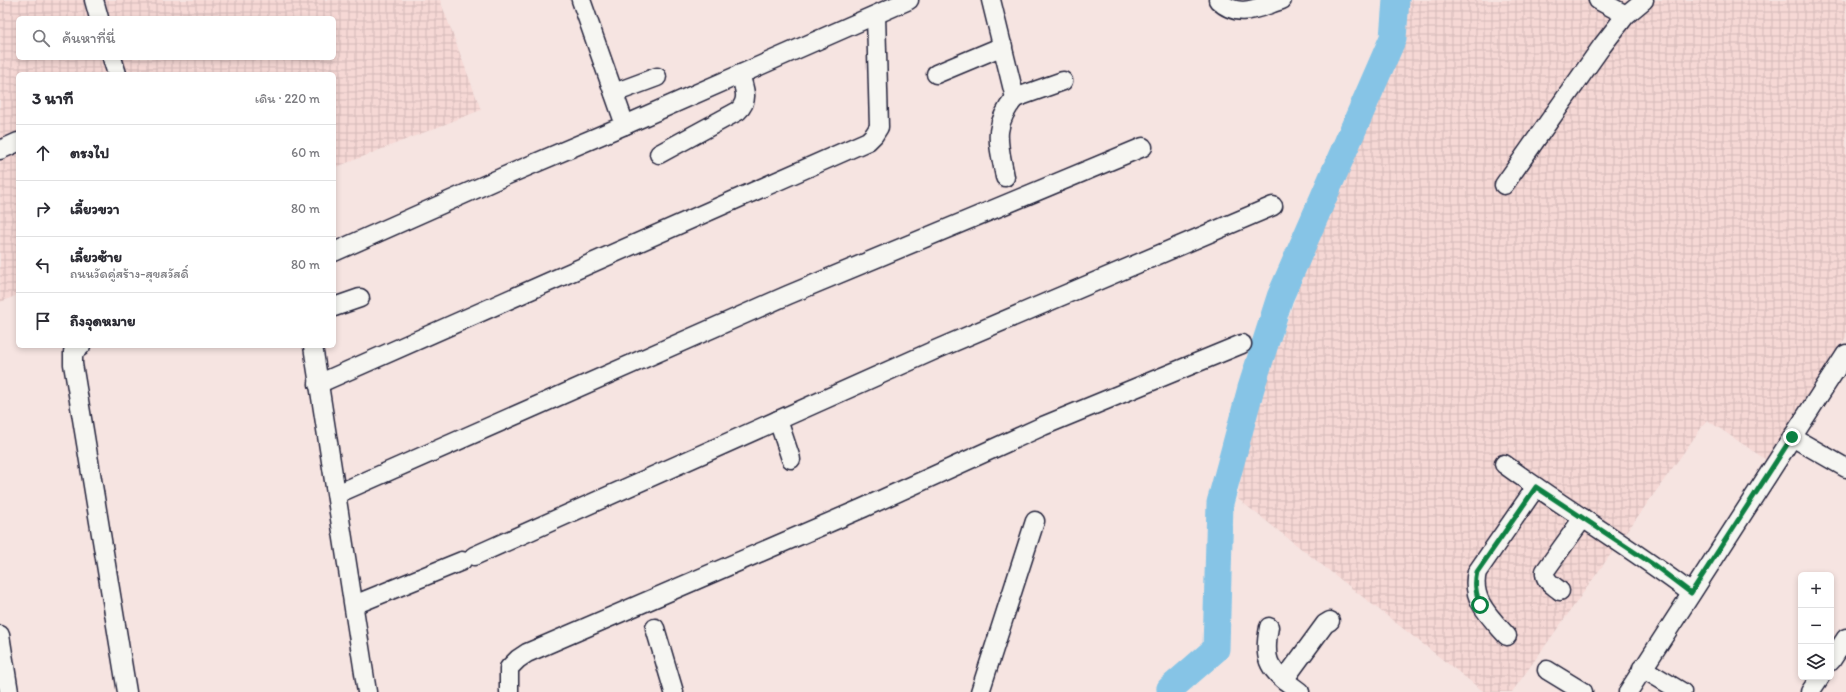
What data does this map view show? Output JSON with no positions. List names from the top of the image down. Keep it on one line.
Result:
{"page":{"search":"ค้นหาที่นี่","heading":["3 นาที","เดิน · 220 m"],"list":[["ตรงไป","60 m"],["เลี้ยวขวา","80 m"],["เลี้ยวซ้าย","ถนนวัดคู่สร้าง-สุขสวัสดิ์","80 m"],"ถึงจุดหมาย"],"map_buttons":["+","−"]}}
